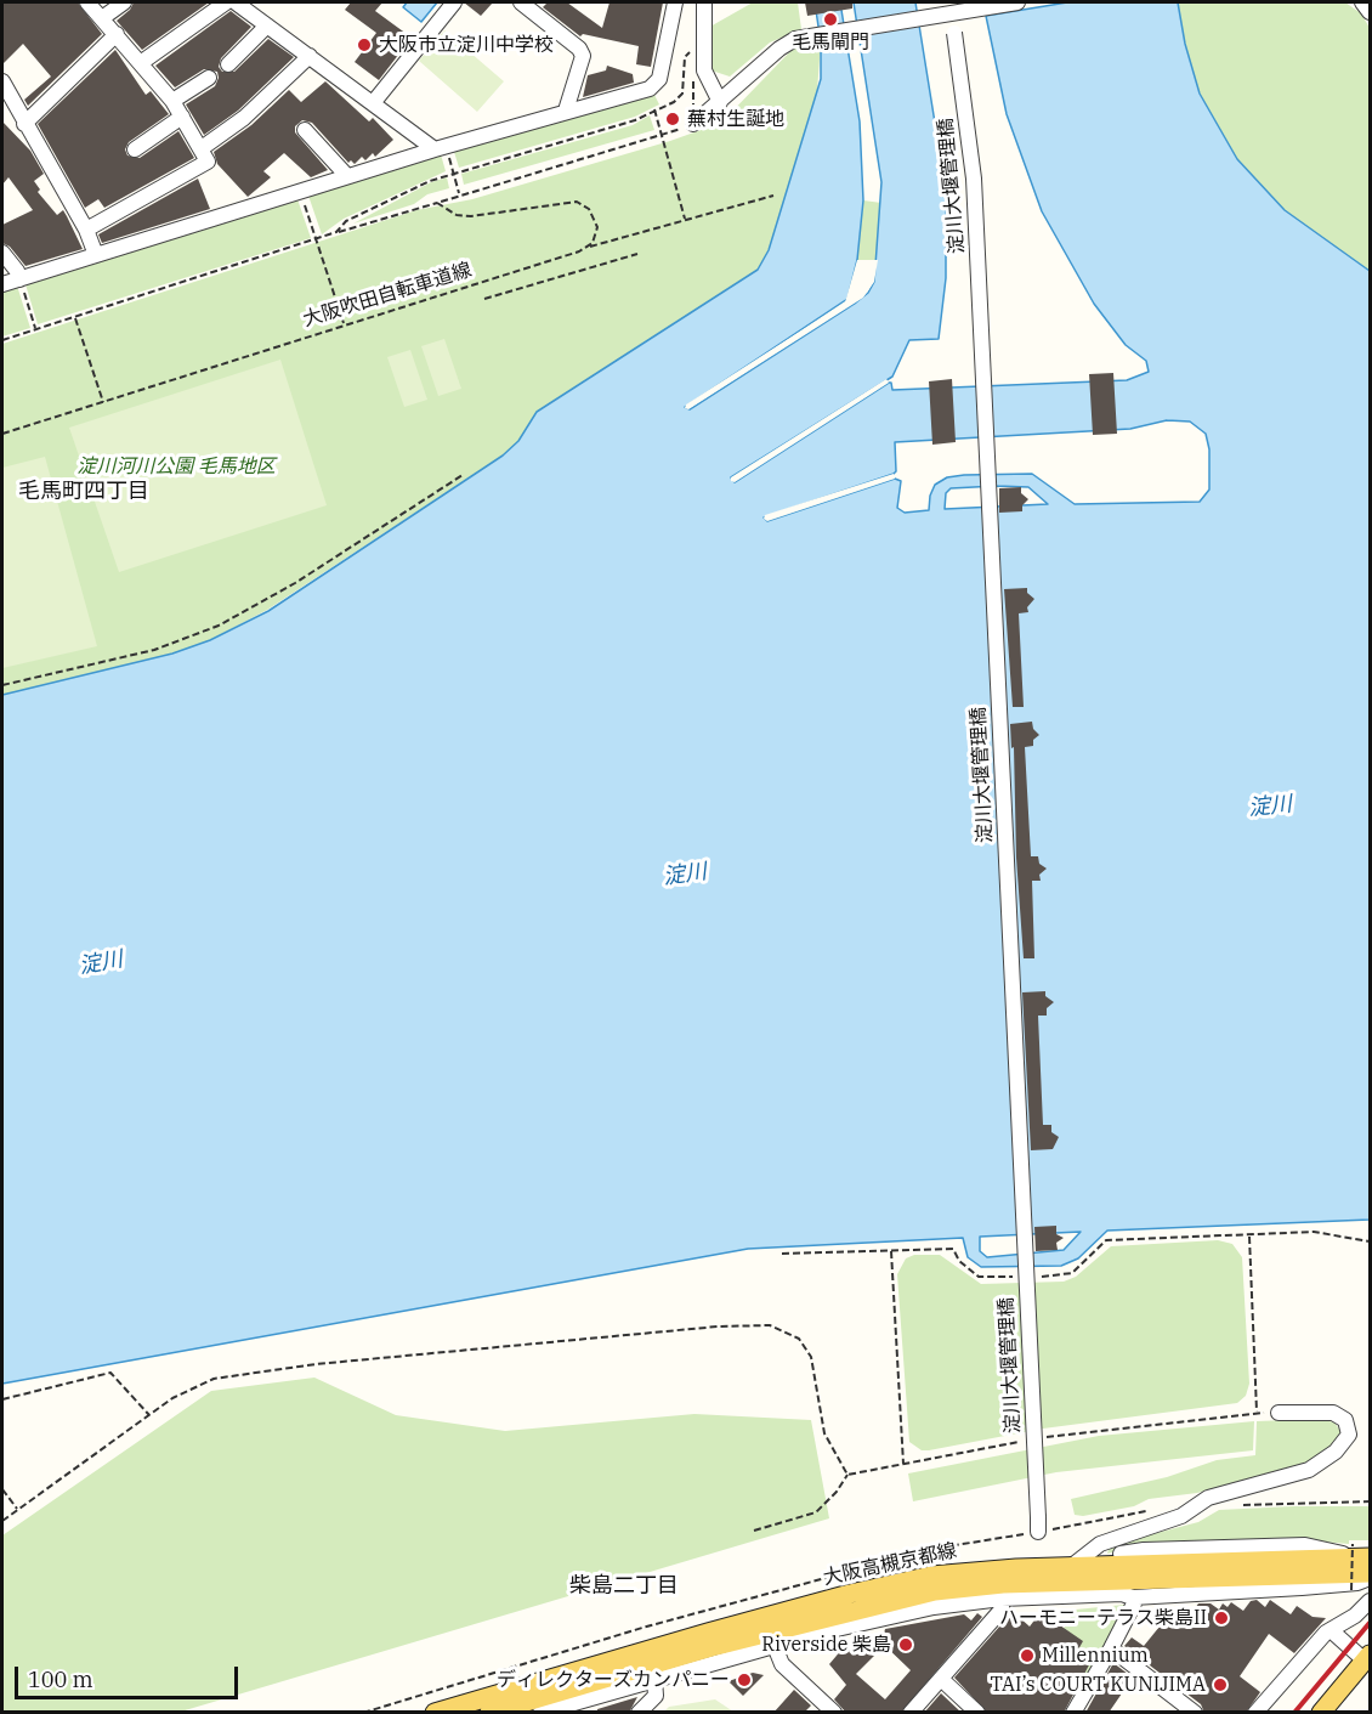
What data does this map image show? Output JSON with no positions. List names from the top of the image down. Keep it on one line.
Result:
{"streets":{"main road":["大阪高槻京都線"],"street":["淀川大堰管理橋"],"path":["大阪吹田自転車道線"]},"districts":["毛馬町四丁目","柴島二丁目"],"water":["淀川"],"parks":["淀川河川公園 毛馬地区"],"places":["毛馬閘門","大阪市立淀川中学校","蕪村生誕地","ハーモニーテラス柴島II","Riverside 柴島","Millennium","ディレクターズカンパニー","TAI’s COURT KUNIJIMA"],"scale_bar":"100 m"}
